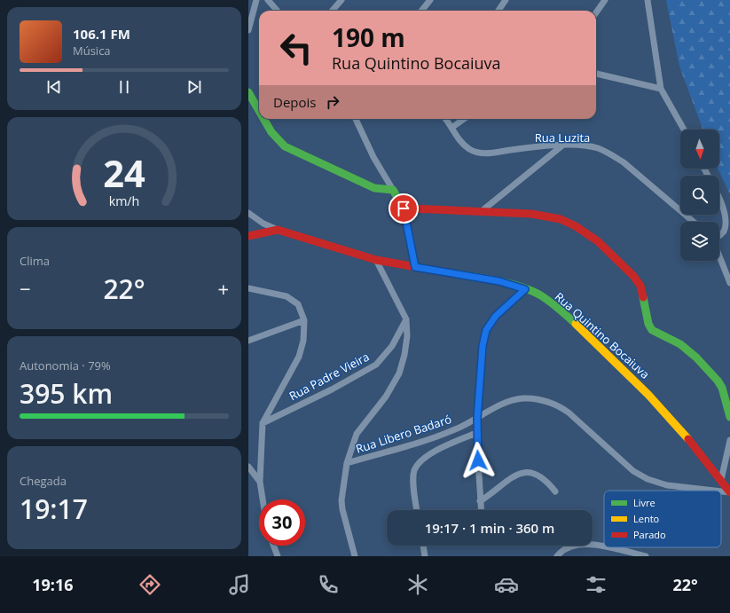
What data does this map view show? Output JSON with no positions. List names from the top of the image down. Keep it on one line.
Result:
{"streets":{"street":["Rua Luzita","Rua Quintino Bocaiuva","Rua Padre Vieira","Rua Libero Badaró"]},"crossings":[["Rua Quintino Bocaiuva","Rua Libero Badaró"]],"legend":["Livre","Lento","Parado"],"north":"bottom","page":{"turn":["190 m","Rua Quintino Bocaiuva"],"song":["106.1 FM","Música"],"then":"Depois","tile":["Clima",["Autonomia · 79%","395 km"],["Chegada","19:17"]],"heat":["−","22°","+"],"limit":"30","trip":"19:17 · 1 min · 360 m","tabs":["19:16","22°"],"gauge":["24","km/h"]}}
